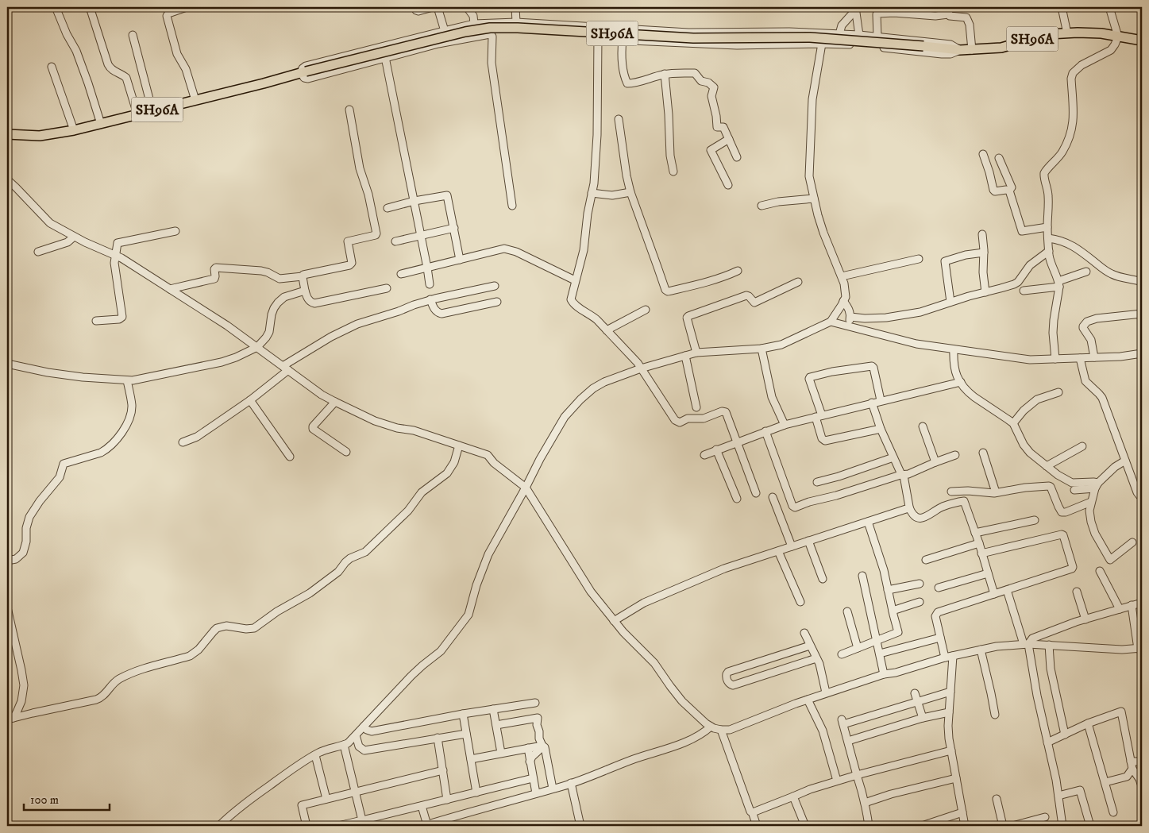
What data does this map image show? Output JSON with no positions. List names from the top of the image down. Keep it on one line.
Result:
{"streets":{"main road":["SH96A"]},"scale_bar":"100 m"}
